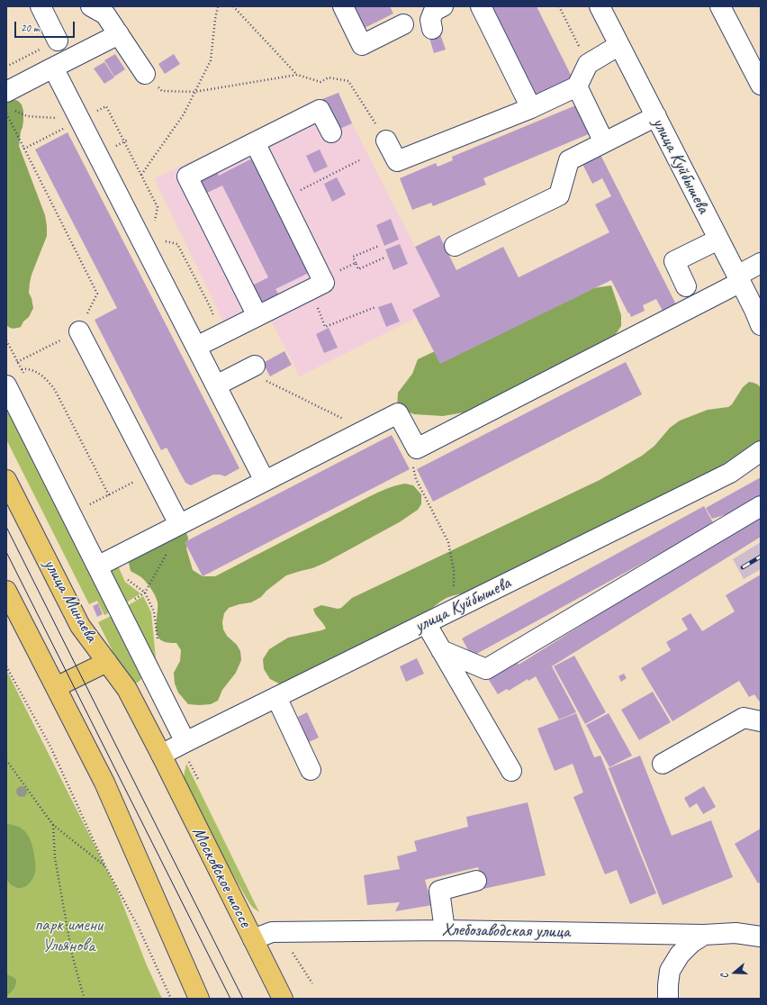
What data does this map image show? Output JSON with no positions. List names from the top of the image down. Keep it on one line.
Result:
{"streets":{"main road":["улица Минаева","Московское шоссе"],"street":["улица Куйбышева","Хлебозаводская улица"]},"crossings":[["улица Куйбышева","улица Минаева"],["улица Куйбышева","Московское шоссе"],["улица Минаева","Московское шоссе"],["Московское шоссе","Хлебозаводская улица"]],"parks":["парк имени Ульянова"],"scale_bar":"20 m","north":"left"}
